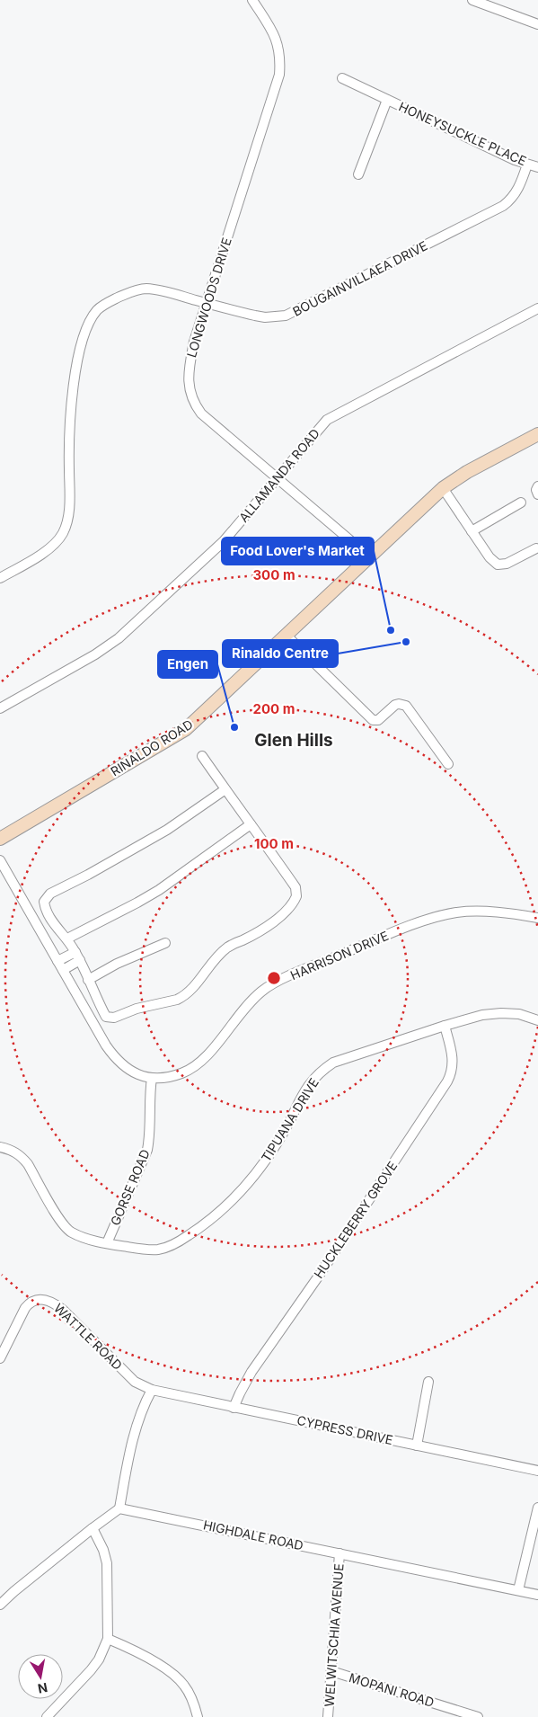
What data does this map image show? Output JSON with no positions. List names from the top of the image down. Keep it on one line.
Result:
{"streets":{"street":["HONEYSUCKLE PLACE","BOUGAINVILLAEA DRIVE","LONGWOODS DRIVE","ALLAMANDA ROAD","RINALDO ROAD","HARRISON DRIVE","TIPUANA DRIVE","GORSE ROAD","HUCKLEBERRY GROVE","WATTLE ROAD","CYPRESS DRIVE","HIGHDALE ROAD","WELWITSCHIA AVENUE","MOPANI ROAD"]},"crossings":[["HONEYSUCKLE PLACE","BOUGAINVILLAEA DRIVE"],["BOUGAINVILLAEA DRIVE","LONGWOODS DRIVE"],["LONGWOODS DRIVE","ALLAMANDA ROAD"],["LONGWOODS DRIVE","RINALDO ROAD"],["HARRISON DRIVE","GORSE ROAD"],["TIPUANA DRIVE","GORSE ROAD"],["TIPUANA DRIVE","HUCKLEBERRY GROVE"],["HUCKLEBERRY GROVE","CYPRESS DRIVE"],["WATTLE ROAD","CYPRESS DRIVE"],["HIGHDALE ROAD","WELWITSCHIA AVENUE"],["WELWITSCHIA AVENUE","MOPANI ROAD"]],"districts":["Glen Hills"],"places":["Food Lover's Market","Rinaldo Centre","Engen"],"north":"bottom","rings":["300 m","200 m","100 m"]}
